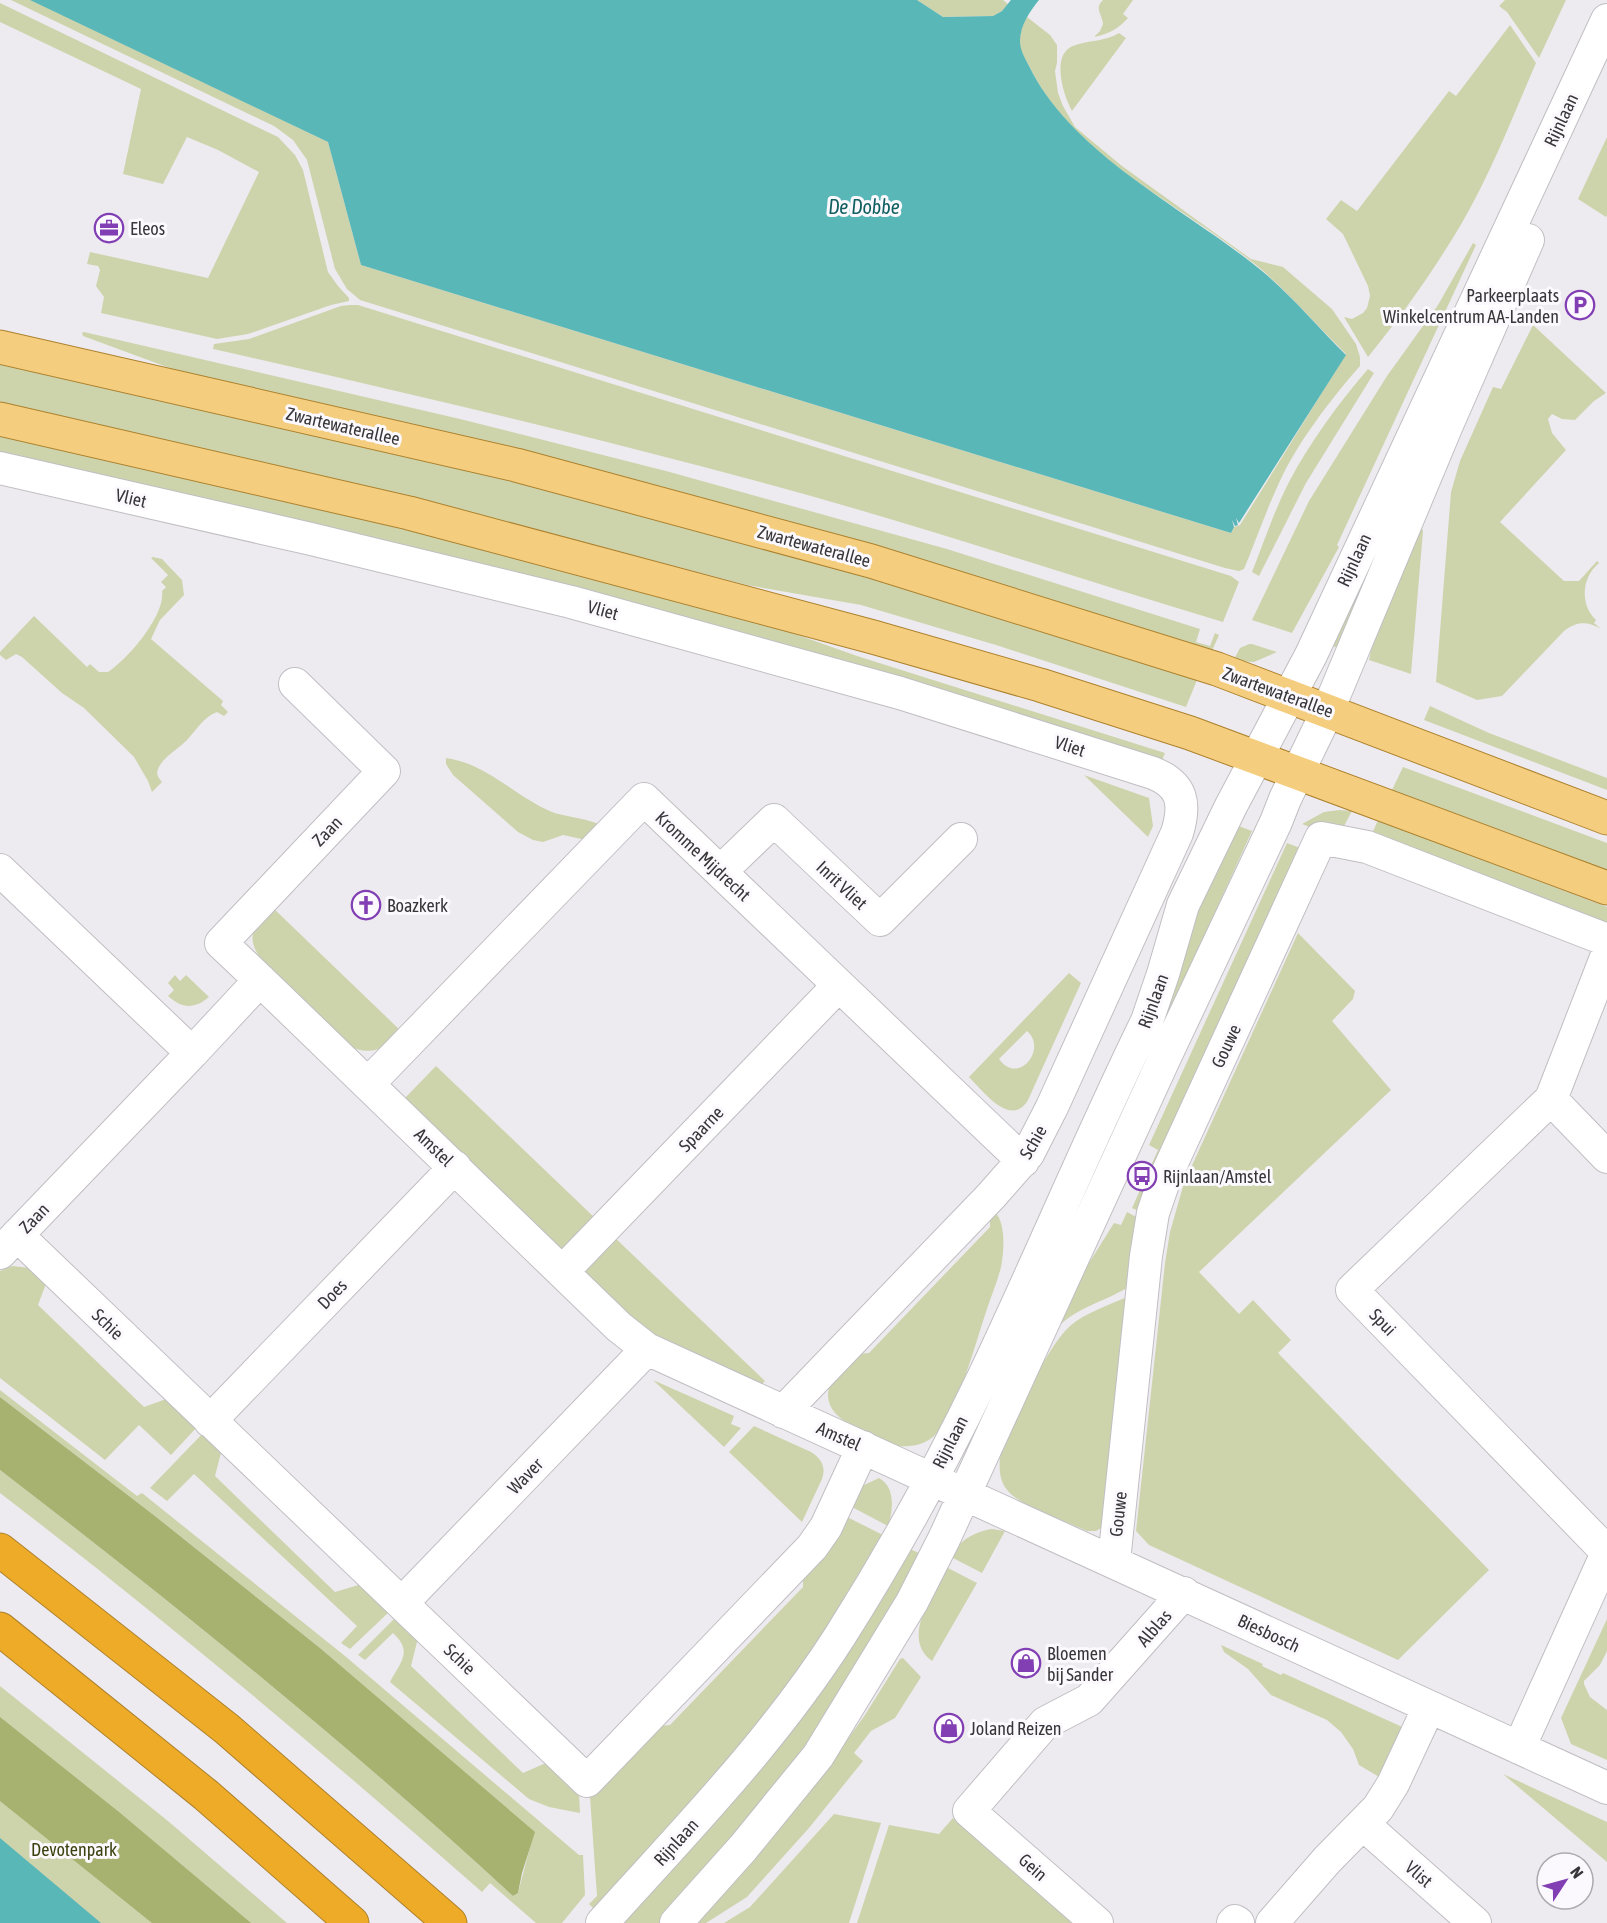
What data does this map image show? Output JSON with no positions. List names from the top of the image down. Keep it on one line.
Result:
{"streets":{"main road":["Zwartewaterallee"],"street":["Rijnlaan","Vliet","Zaan","Kromme Mijdrecht","Inrit Vliet","Gouwe","Spaarne","Schie","Amstel","Does","Spui","Waver","Alblas","Biesbosch","Gein","Vlist"]},"crossings":[["Rijnlaan","Zwartewaterallee"],["Rijnlaan","Amstel"],["Rijnlaan","Biesbosch"],["Vliet","Schie"],["Zaan","Schie"],["Zaan","Amstel"],["Kromme Mijdrecht","Inrit Vliet"],["Kromme Mijdrecht","Spaarne"],["Kromme Mijdrecht","Schie"],["Kromme Mijdrecht","Amstel"],["Gouwe","Biesbosch"],["Spaarne","Amstel"],["Schie","Amstel"],["Schie","Does"],["Schie","Waver"],["Amstel","Does"],["Amstel","Waver"],["Amstel","Biesbosch"],["Spui","Biesbosch"],["Alblas","Biesbosch"],["Alblas","Gein"]],"water":["De Dobbe"],"parks":["Devotenpark"],"places":{"office":["Eleos"],"parking":["Parkeerplaats Winkelcentrum AA-Landen"],"church":["Boazkerk"],"bus stop":["Rijnlaan/Amstel"],"shop":["Bloemen bij Sander","Joland Reizen"]},"north":"top right"}
